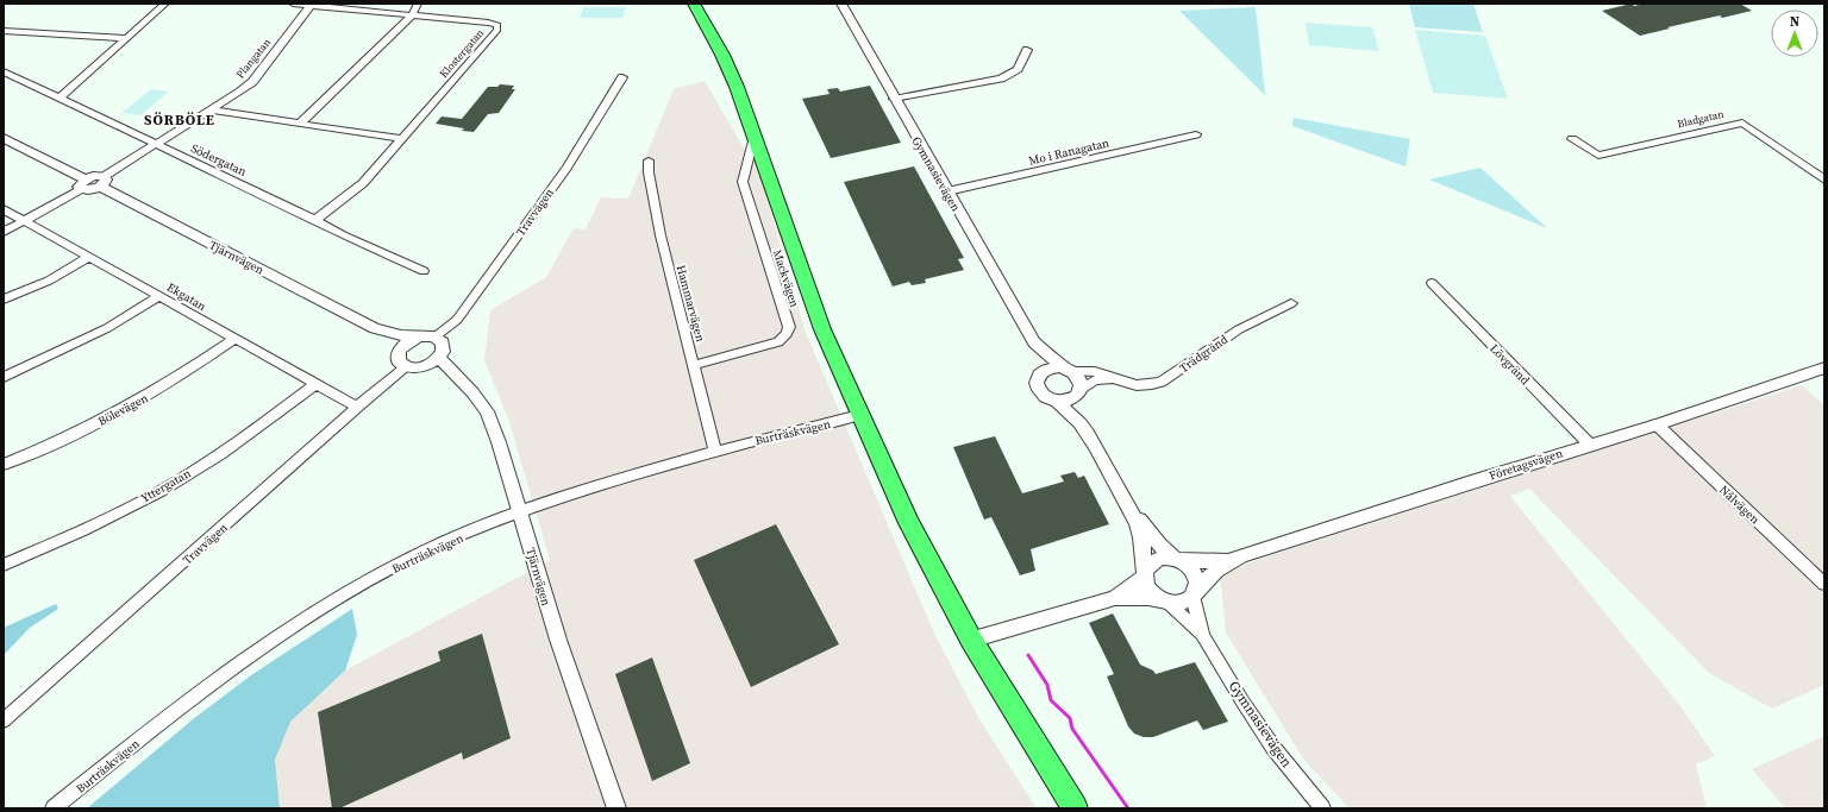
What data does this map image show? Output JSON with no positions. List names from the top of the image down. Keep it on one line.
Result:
{"streets":{"street":["Klostergatan","Plangatan","Bladgatan","Mo i Ranagatan","Södergatan","Gymnasievägen","Travvägen","Tjärnvägen","Mackvägen","Ekgatan","Hammarvägen","Trädgränd","Lövgränd","Bölevägen","Burträskvägen","Företagsvägen","Yttergatan","Nålvägen"]},"crossings":[["Klostergatan","Plangatan"],["Klostergatan","Södergatan"],["Plangatan","Södergatan"],["Plangatan","Tjärnvägen"],["Mo i Ranagatan","Gymnasievägen"],["Gymnasievägen","Trädgränd"],["Travvägen","Tjärnvägen"],["Travvägen","Ekgatan"],["Tjärnvägen","Burträskvägen"],["Mackvägen","Hammarvägen"],["Ekgatan","Bölevägen"],["Ekgatan","Yttergatan"],["Hammarvägen","Burträskvägen"],["Lövgränd","Företagsvägen"],["Företagsvägen","Nålvägen"]],"districts":["SÖRBÖLE"],"north":"top"}
